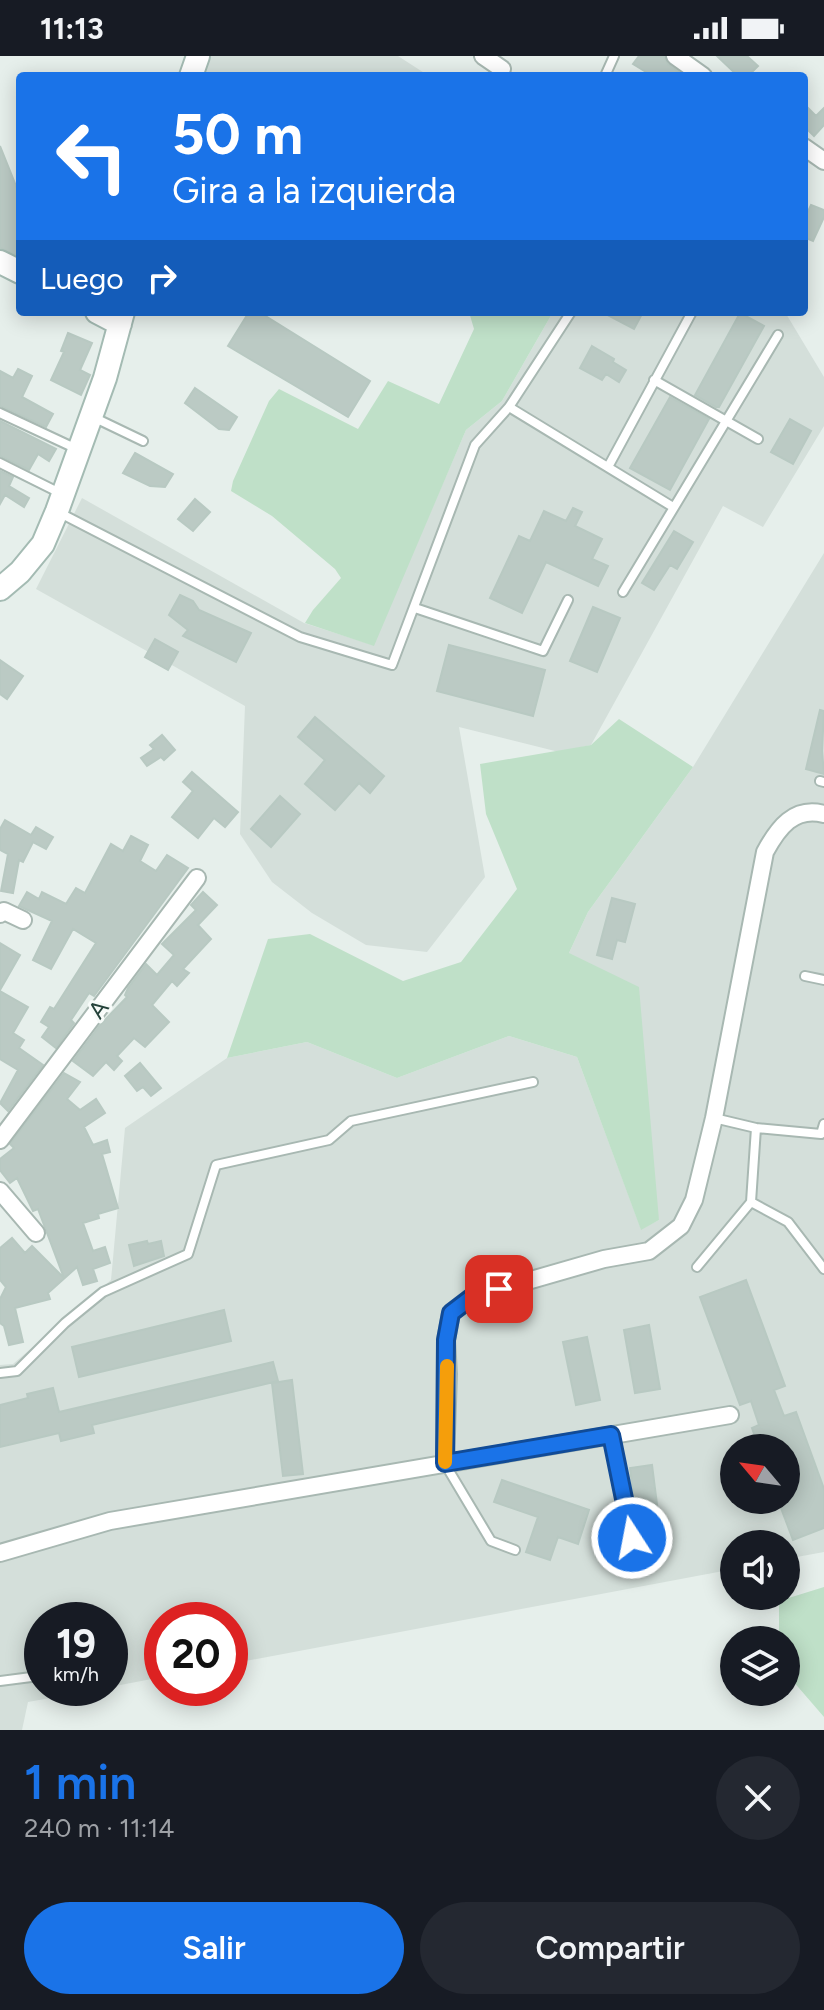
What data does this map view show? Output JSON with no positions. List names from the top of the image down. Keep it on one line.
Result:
{"streets":{"street":["A"]},"north":"top left","page":{"status":"11:13","turn":["50 m","Gira a la izquierda"],"then":"Luego","speed":"19 km/h","limit":"20","heading":["1 min","240 m · 11:14"],"buttons":["Salir","Compartir"]}}
